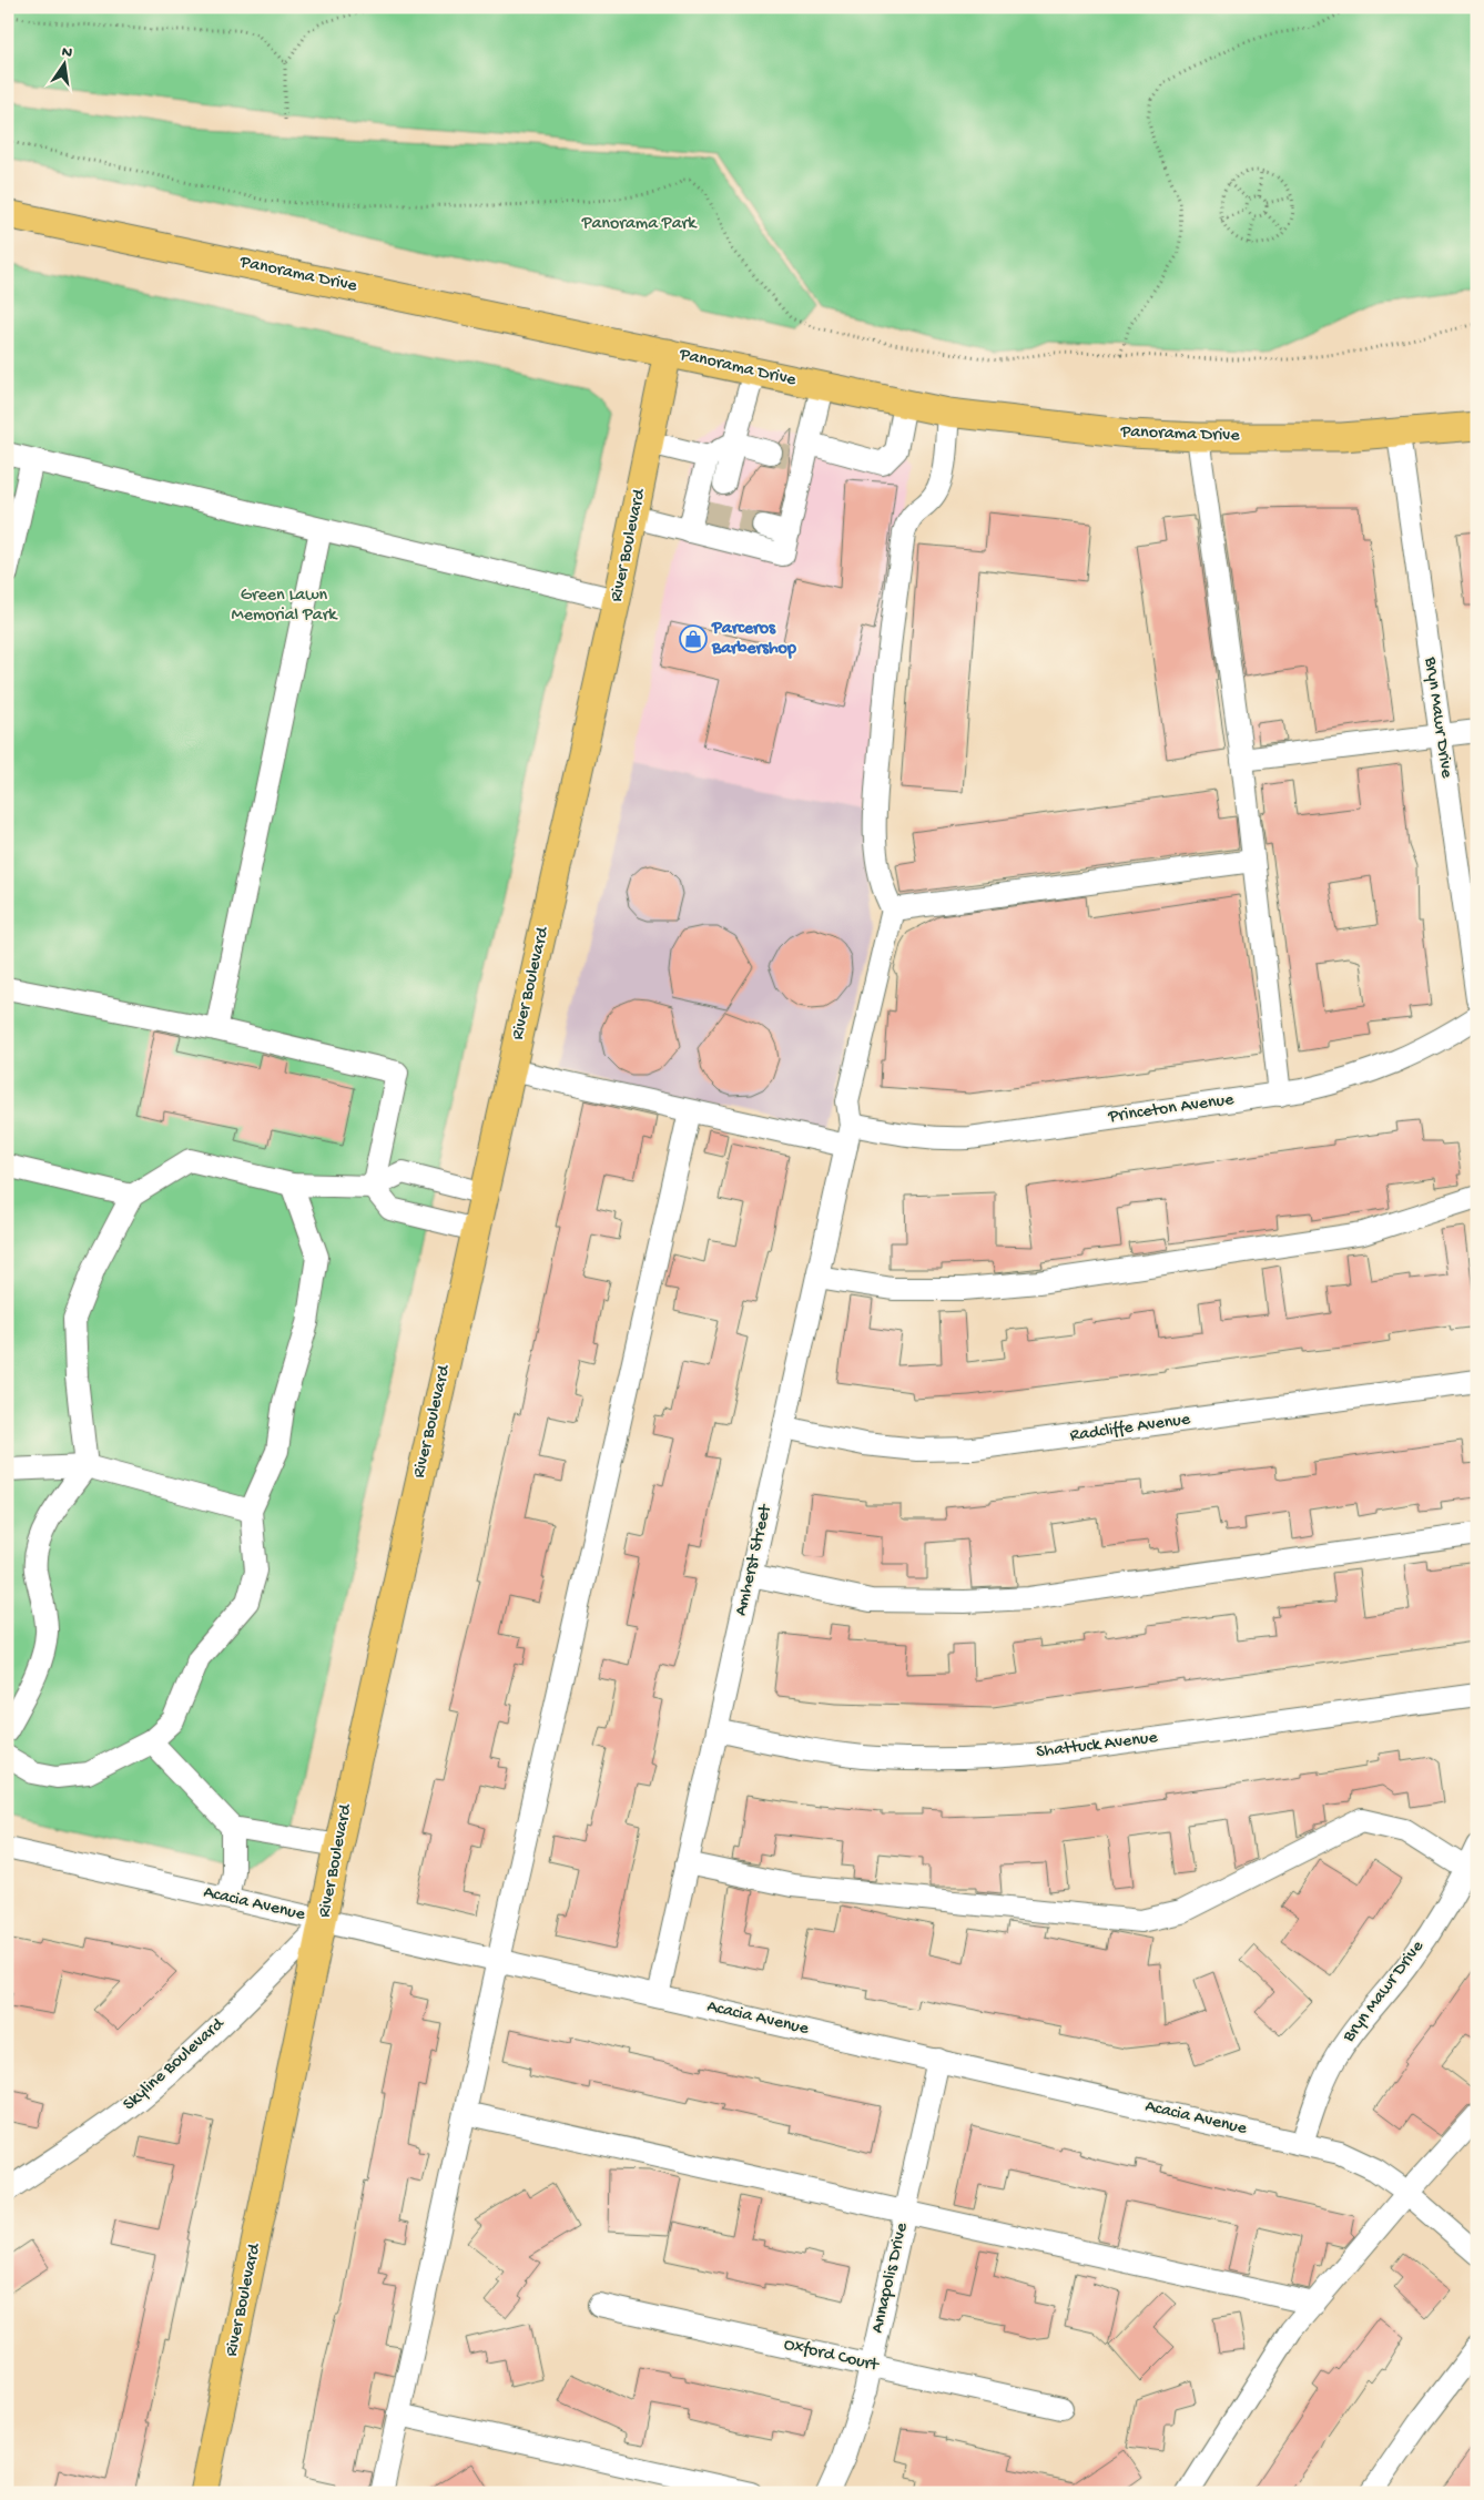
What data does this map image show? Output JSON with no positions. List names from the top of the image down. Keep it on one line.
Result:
{"streets":{"main road":["Panorama Drive","River Boulevard"],"street":["Bryn Mawr Drive","Princeton Avenue","Radcliffe Avenue","Amherst Street","Shattuck Avenue","Acacia Avenue","Skyline Boulevard","Annapolis Drive","Oxford Court"]},"crossings":[["Panorama Drive","River Boulevard"],["Panorama Drive","Bryn Mawr Drive"],["River Boulevard","Princeton Avenue"],["River Boulevard","Acacia Avenue"],["River Boulevard","Skyline Boulevard"],["Bryn Mawr Drive","Acacia Avenue"],["Princeton Avenue","Amherst Street"],["Radcliffe Avenue","Amherst Street"],["Amherst Street","Shattuck Avenue"],["Amherst Street","Acacia Avenue"],["Acacia Avenue","Skyline Boulevard"],["Acacia Avenue","Annapolis Drive"],["Annapolis Drive","Oxford Court"]],"parks":["Panorama Park","Green Lawn Memorial Park"],"places":{"shop":["Parceros Barbershop"]},"north":"top"}
